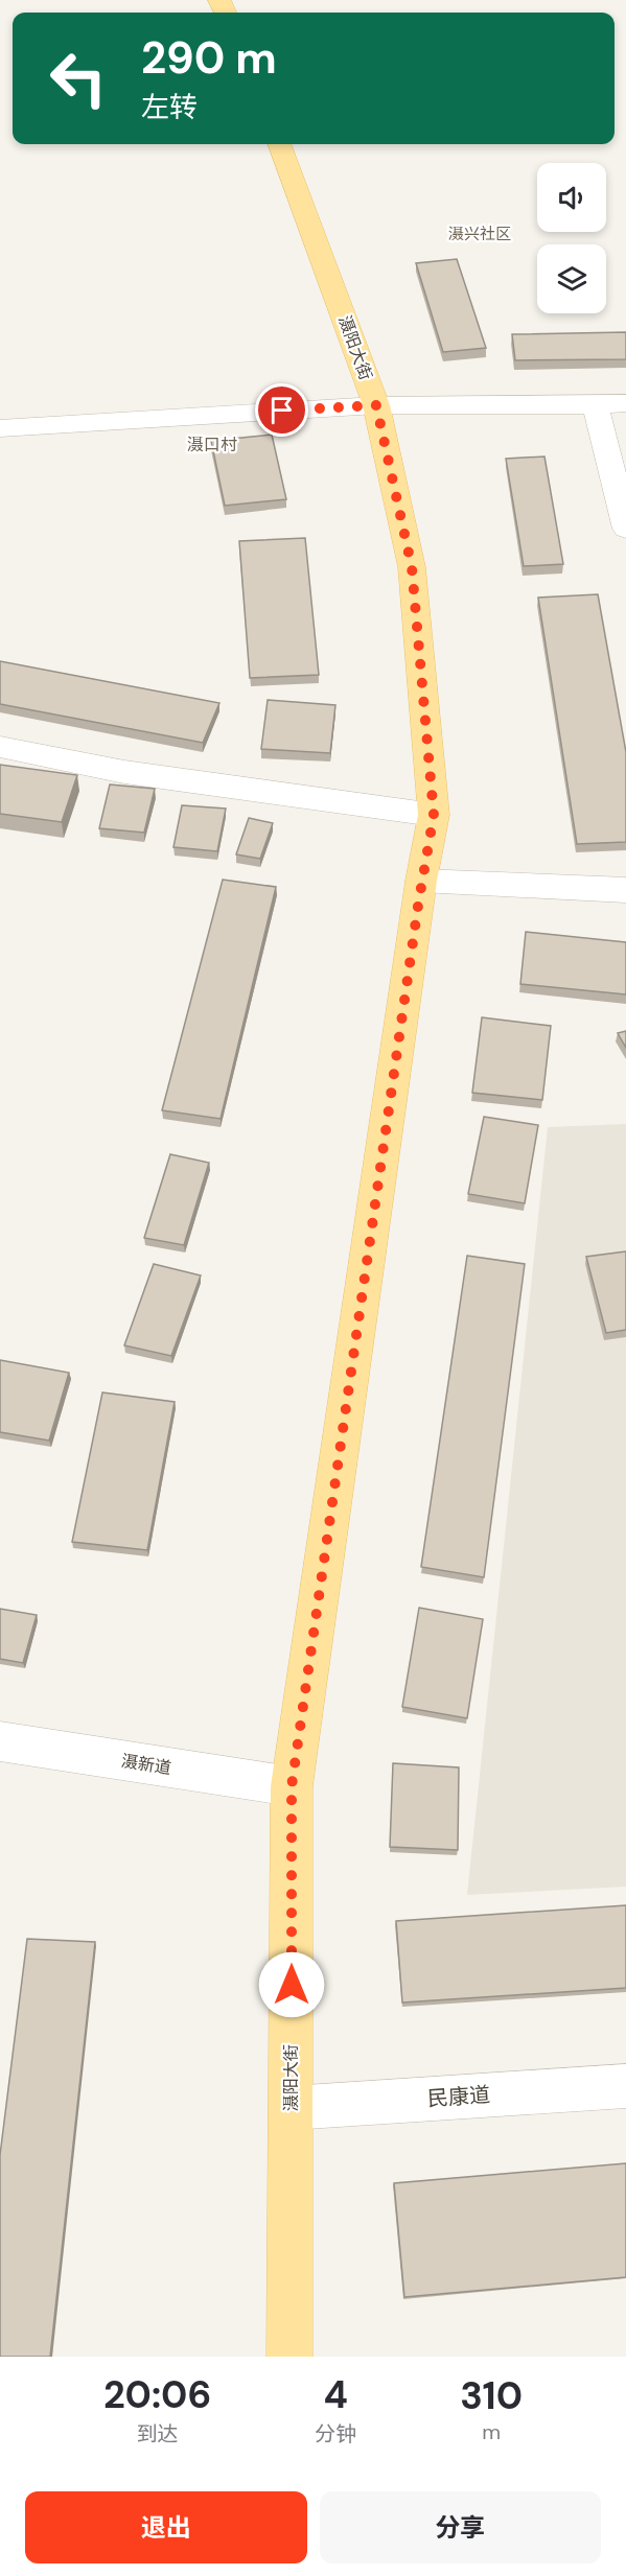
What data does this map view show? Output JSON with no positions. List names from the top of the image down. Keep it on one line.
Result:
{"streets":{"main road":["滠阳大街"],"street":["滠新道","民康道"]},"crossings":[["滠阳大街","滠新道"],["滠阳大街","民康道"]],"districts":["滠兴社区","滠口村"],"page":{"turn":["290 m","左转"],"eta":["20:06","到达","4","分钟","310","m"],"buttons":["退出","分享"]}}
